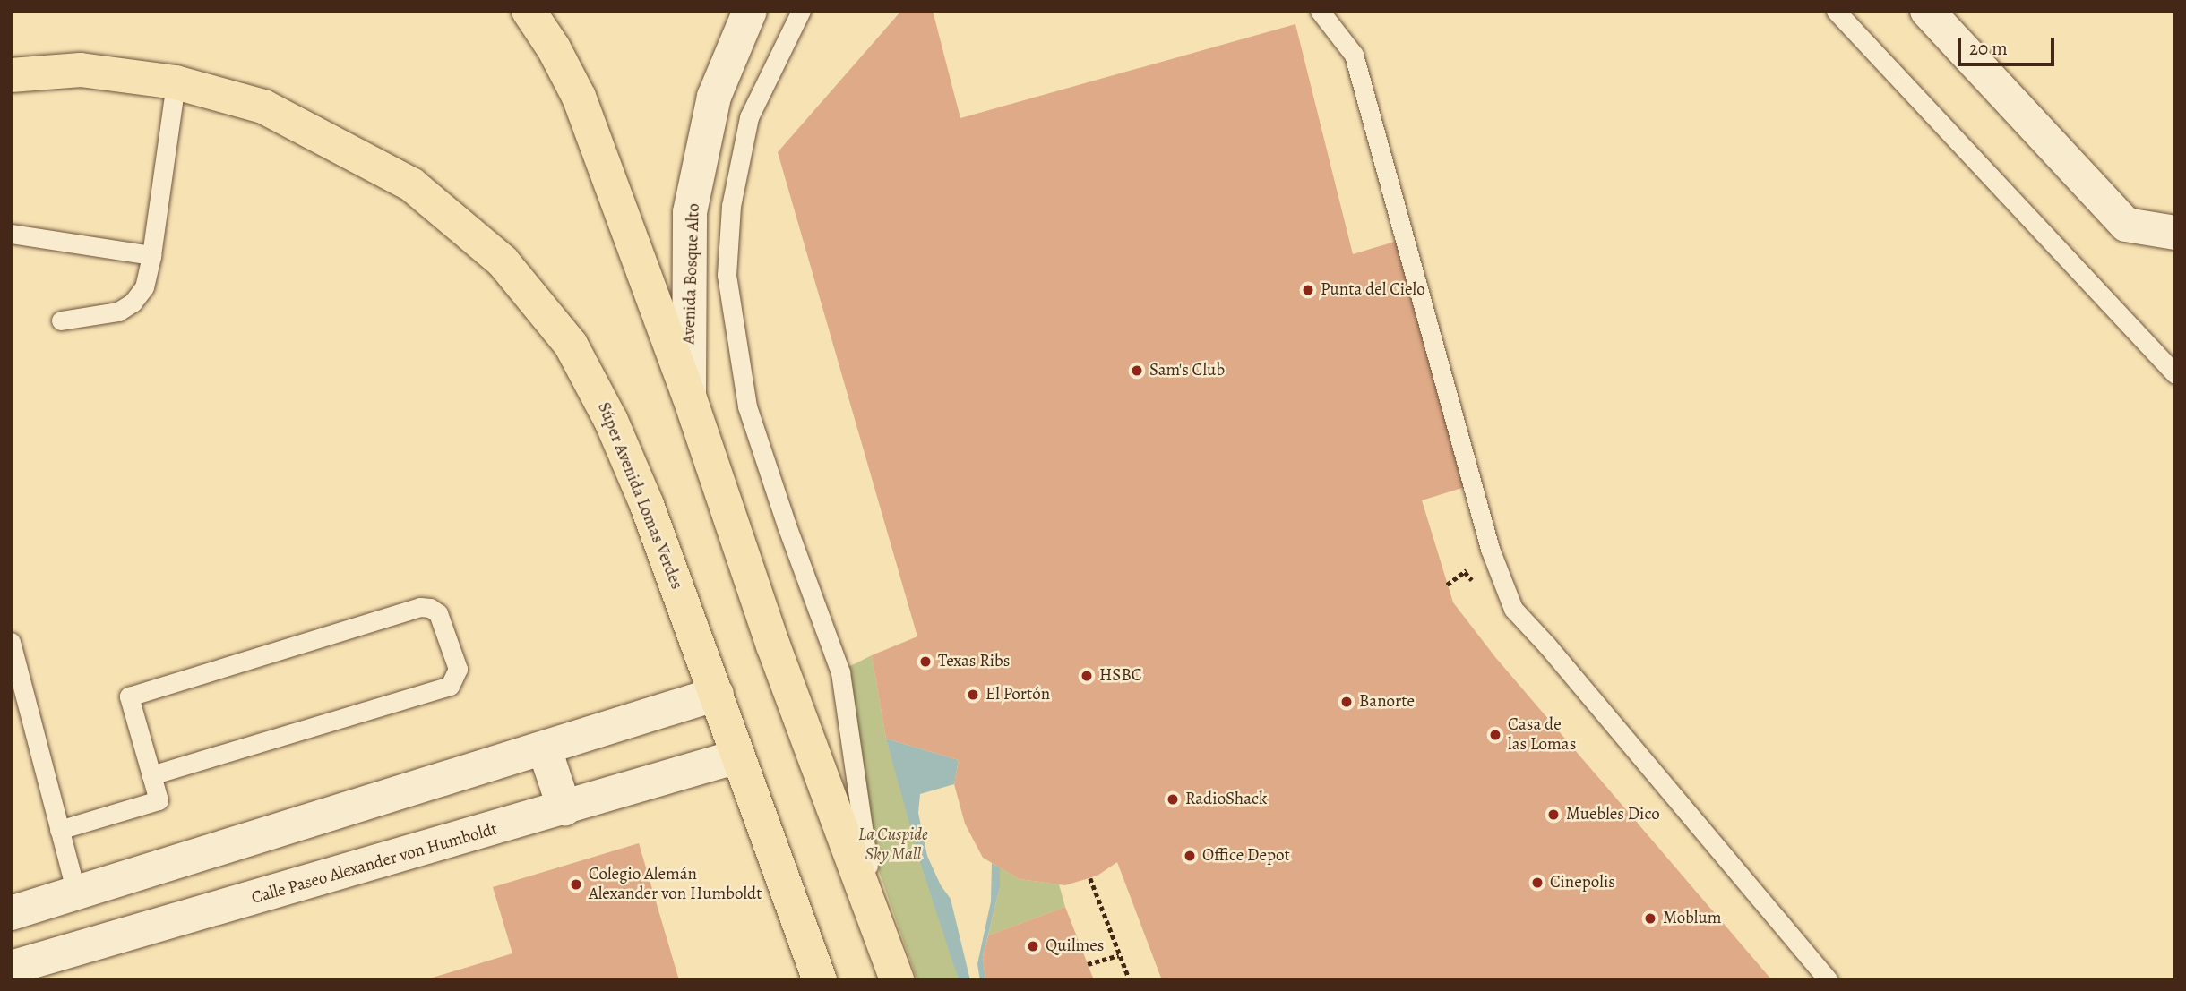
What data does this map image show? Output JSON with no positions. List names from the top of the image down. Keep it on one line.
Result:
{"streets":{"main road":["Súper Avenida Lomas Verdes"],"street":["Avenida Bosque Alto","Calle Paseo Alexander von Humboldt"]},"crossings":[["Súper Avenida Lomas Verdes","Calle Paseo Alexander von Humboldt"]],"parks":["La Cuspide Sky Mall"],"places":["Punta del Cielo","Sam's Club","Texas Ribs","HSBC","El Portón","Banorte","Casa de las Lomas","RadioShack","Muebles Dico","Office Depot","Cinepolis","Colegio Alemán Alexander von Humboldt","Moblum","Quilmes"],"scale_bar":"20 m"}
